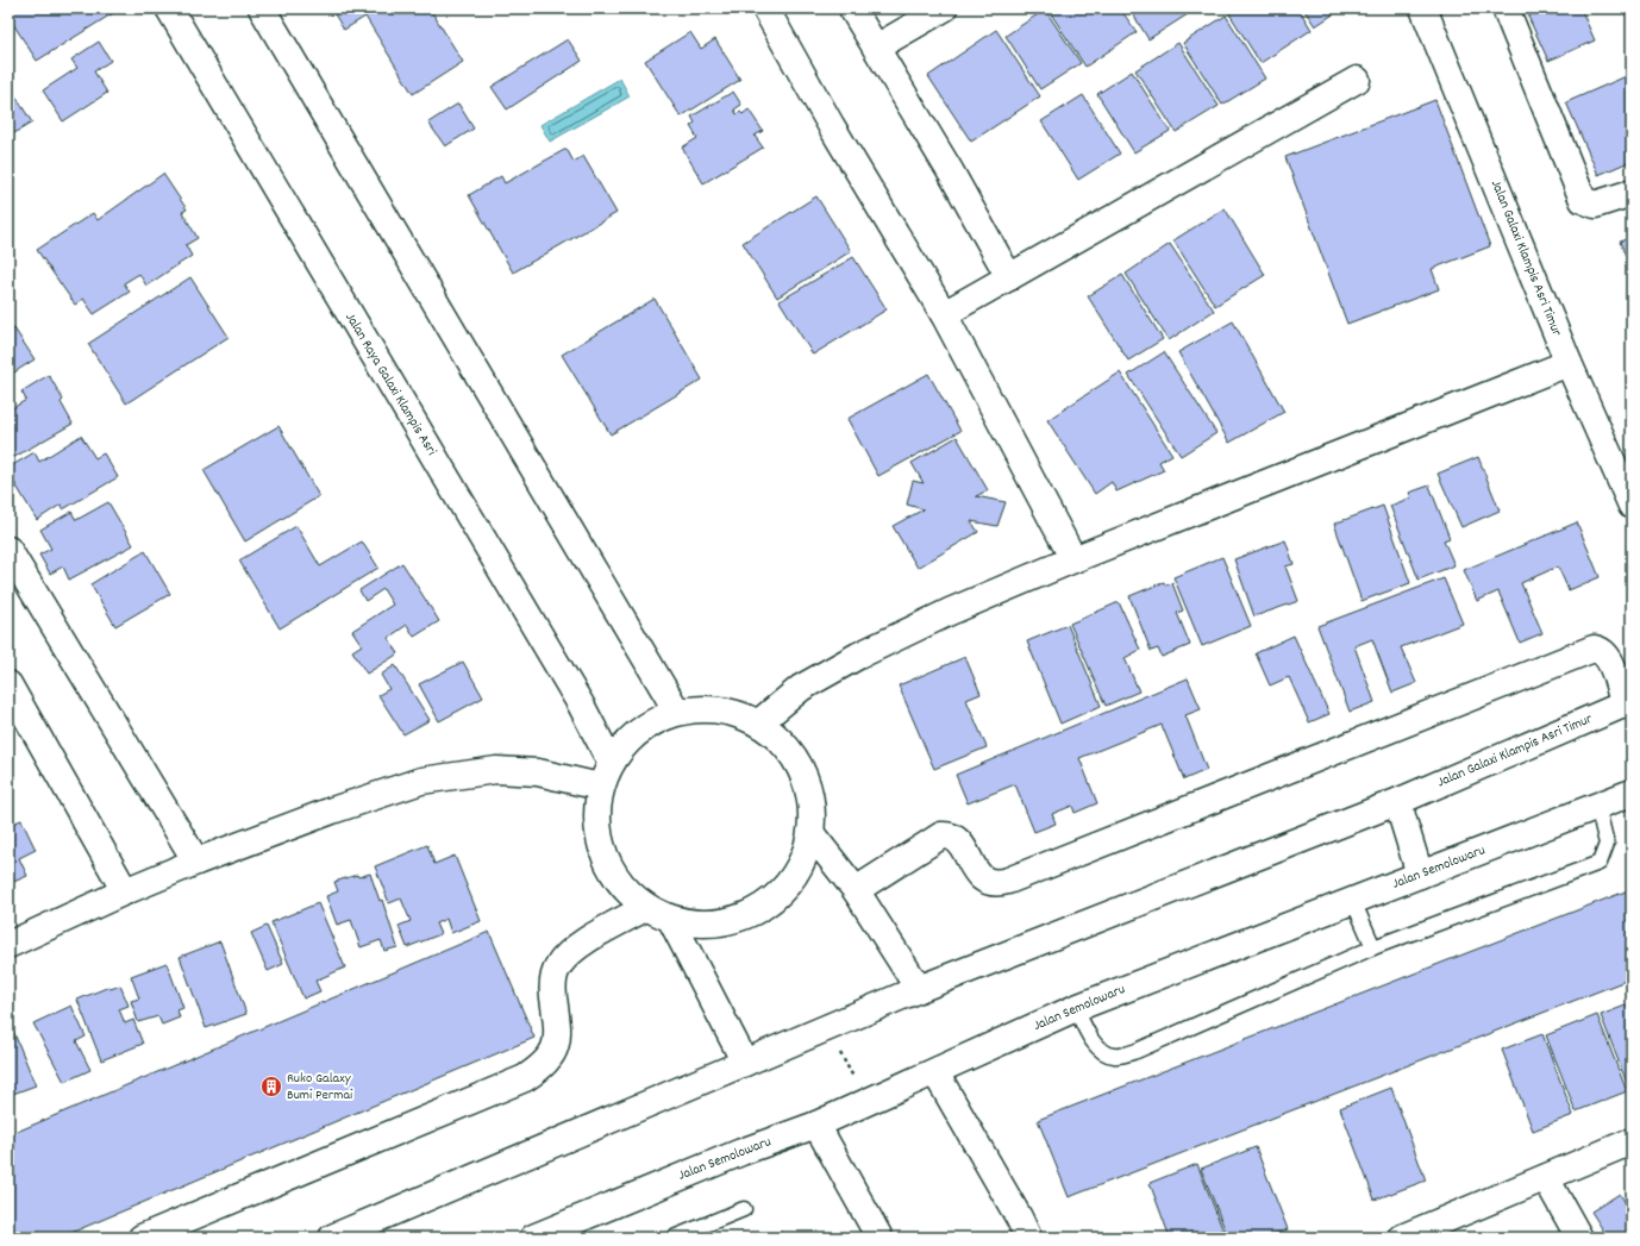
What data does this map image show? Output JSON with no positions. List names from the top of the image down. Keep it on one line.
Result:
{"streets":{"street":["Jalan Galaxi Klampis Asri Timur","Jalan Raya Galaxi Klampis Asri","Jalan Semolowaru"]},"places":{"building":["Ruko Galaxy Bumi Permai"]}}
